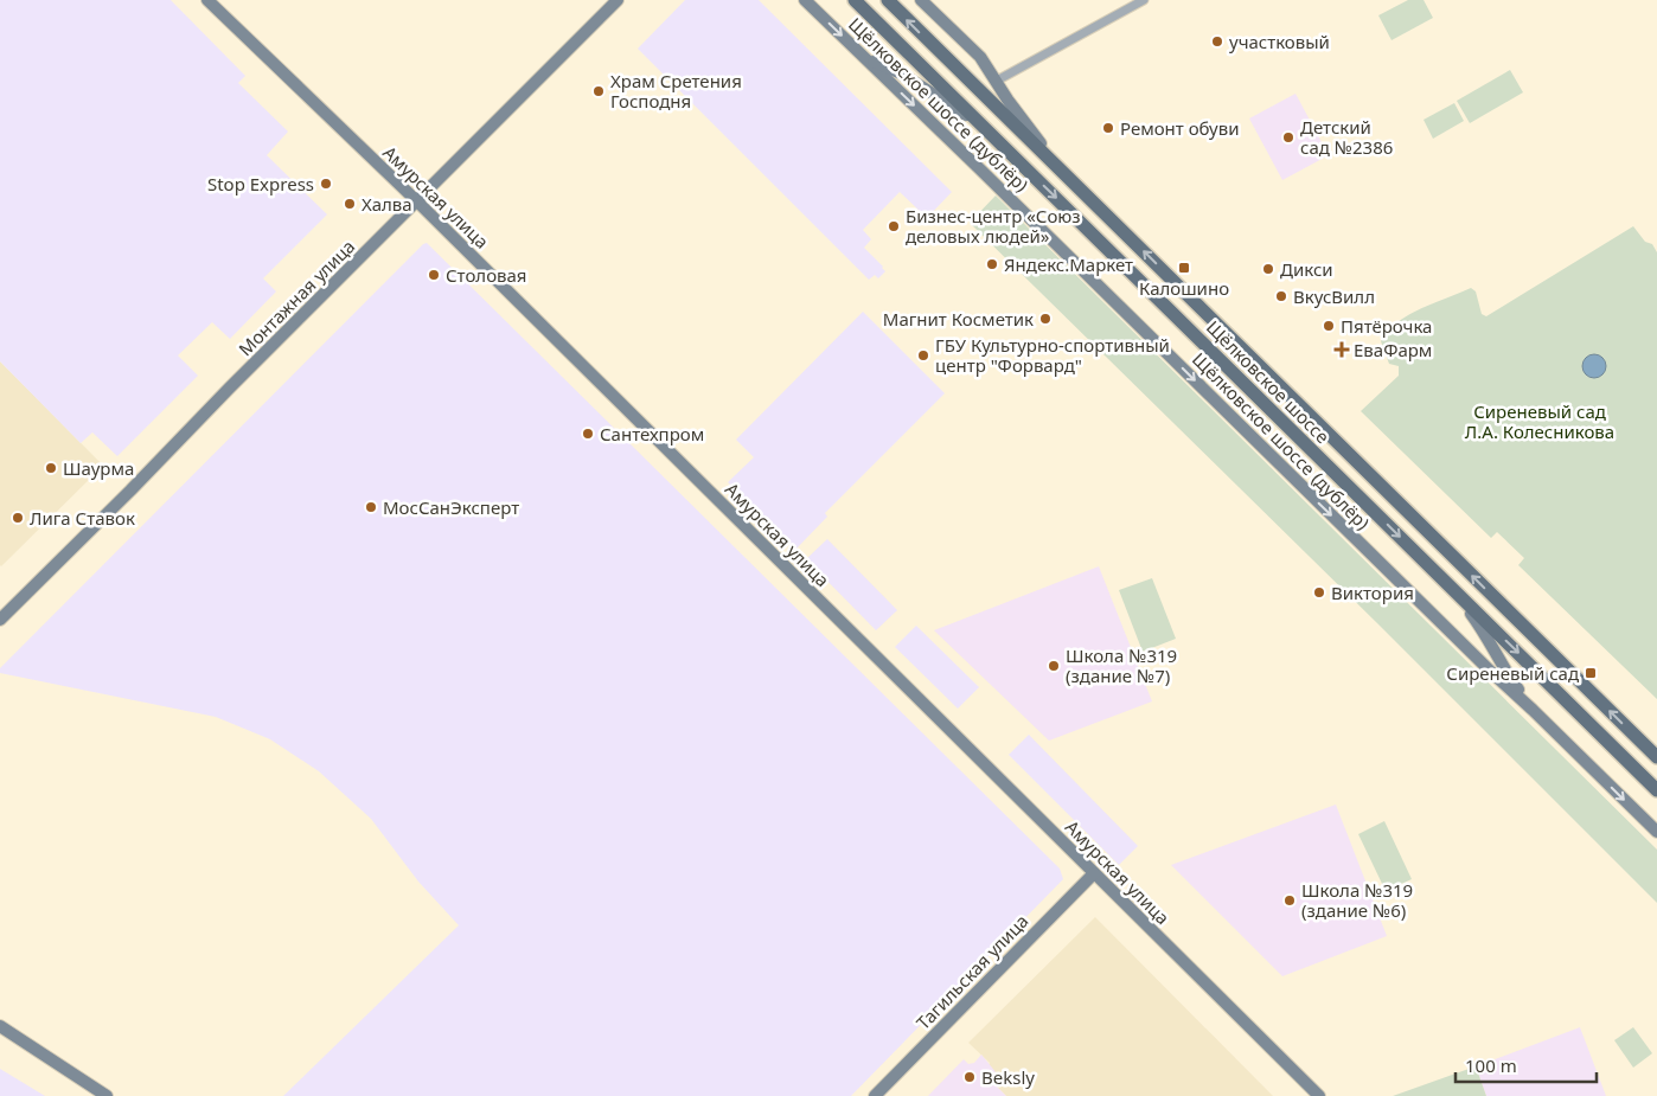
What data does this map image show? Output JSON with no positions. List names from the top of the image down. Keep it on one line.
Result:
{"streets":{"main road":["Щёлковское шоссе"],"street":["Щёлковское шоссе (дублёр)","Амурская улица","Монтажная улица","Тагильская улица"]},"crossings":[["Амурская улица","Монтажная улица"],["Амурская улица","Тагильская улица"]],"parks":["Сиреневый сад Л.А. Колесникова"],"places":{"other":["участковый","Храм Сретения Господня","Ремонт обуви","Детский сад №2386","Stop Express","Халва","Бизнес-центр «Союз деловых людей»","Яндекс.Маркет","Дикси","Столовая","ВкусВилл","Магнит Косметик","Пятёрочка","ГБУ Культурно-спортивный центр \"Форвард\"","Сантехпром","Шаурма","МосСанЭксперт","Лига Ставок","Виктория","Школа №319 (здание №7)","Школа №319 (здание №6)","Beksly"],"transit":["Калошино","Сиреневый сад"],"health":["ЕваФарм"]},"scale_bar":"100 m"}
